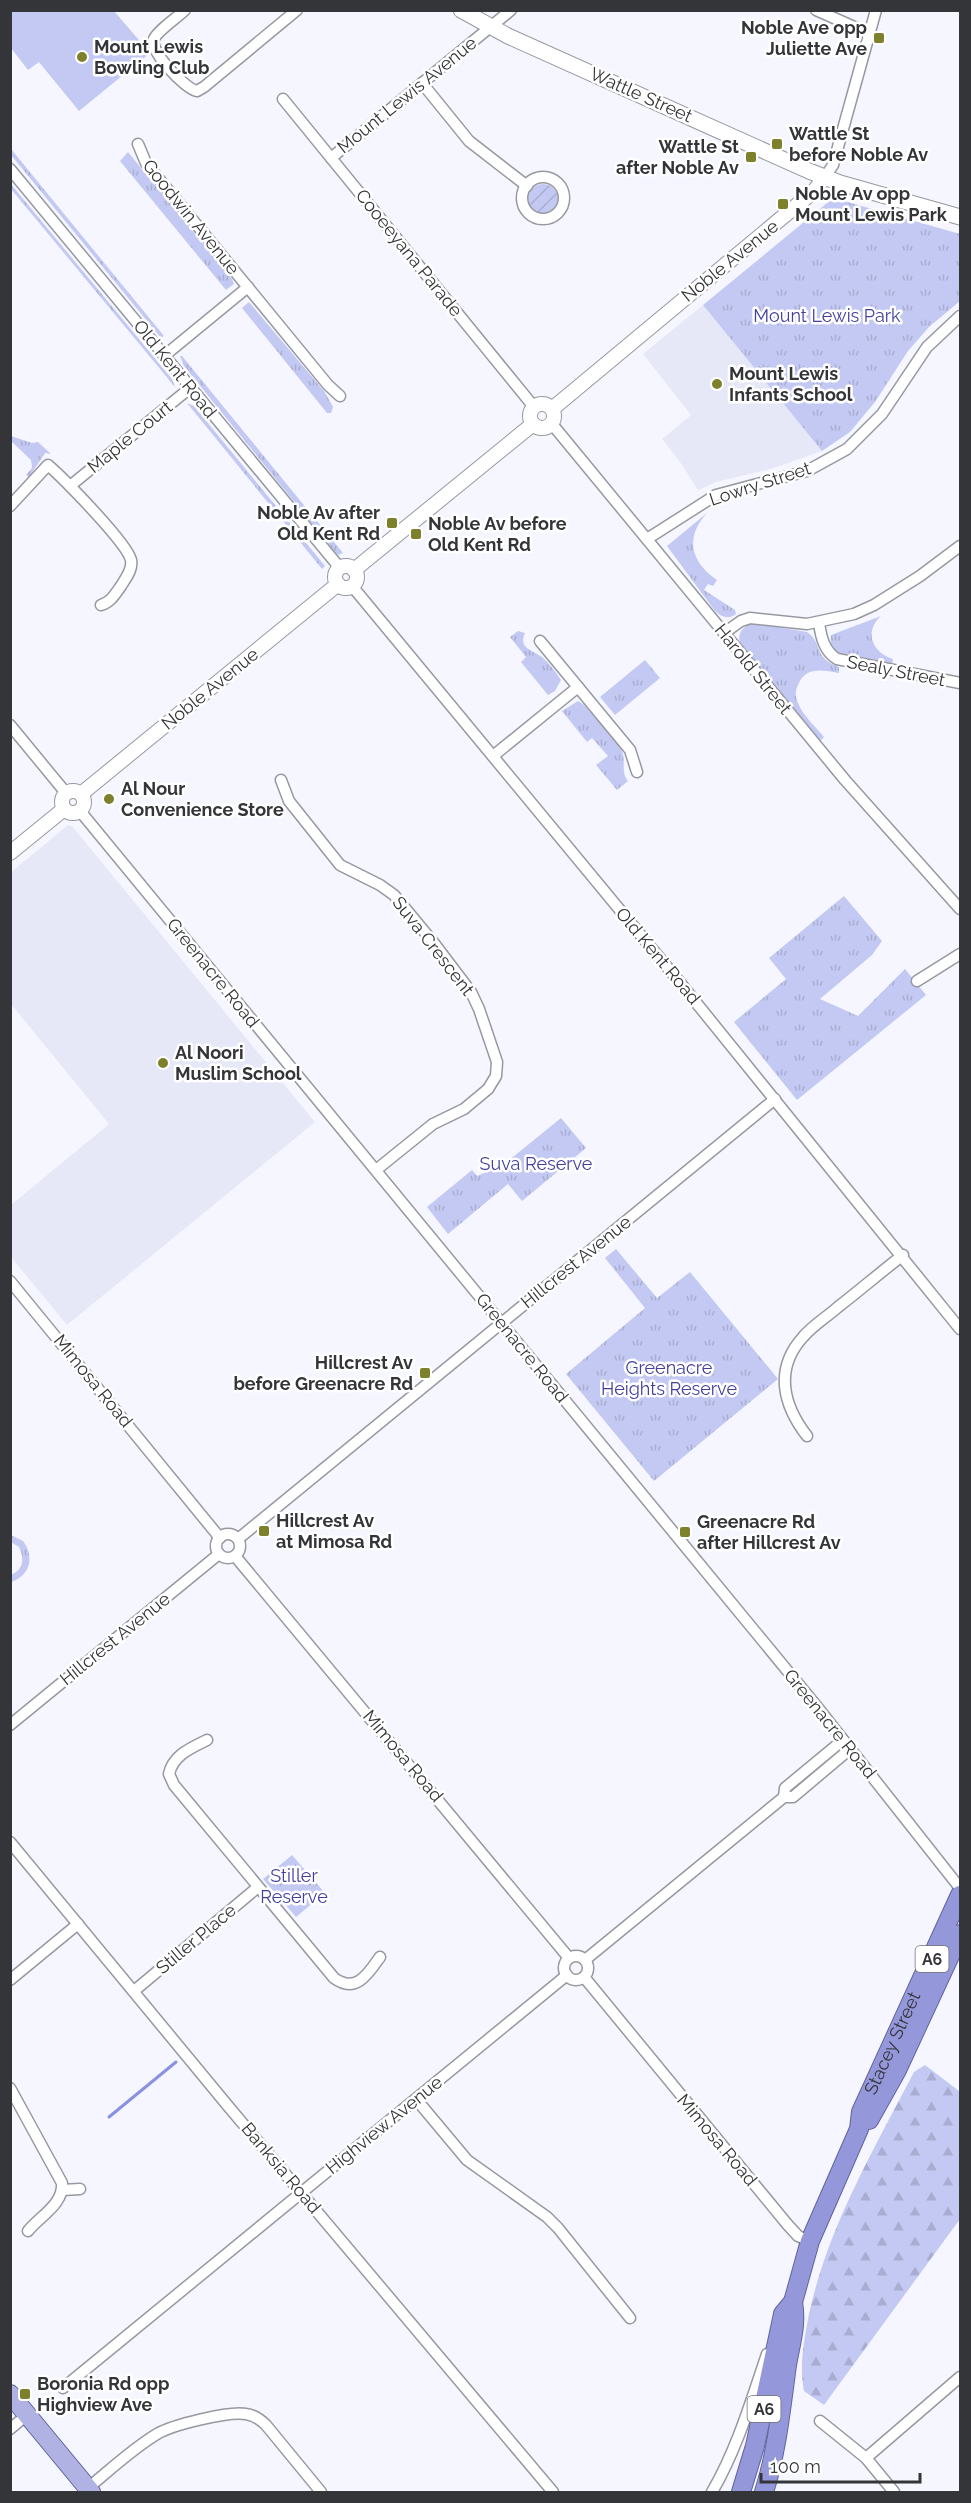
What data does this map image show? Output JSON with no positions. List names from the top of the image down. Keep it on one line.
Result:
{"streets":{"highway":["A6","Stacey Street"],"main road":["Wattle Street"],"street":["Mount Lewis Avenue","Goodwin Avenue","Cooeeyana Parade","Noble Avenue","Old Kent Road","Maple Court","Lowry Street","Harold Street","Sealy Street","Suva Crescent","Greenacre Road","Hillcrest Avenue","Mimosa Road","Stiller Place","Highview Avenue","Banksia Road"]},"crossings":[["Mount Lewis Avenue","Wattle Street"],["Mount Lewis Avenue","Cooeeyana Parade"],["Wattle Street","Noble Avenue"],["Goodwin Avenue","Old Kent Road"],["Cooeeyana Parade","Noble Avenue"],["Cooeeyana Parade","Harold Street"],["Noble Avenue","Old Kent Road"],["Noble Avenue","Harold Street"],["Noble Avenue","Greenacre Road"],["Old Kent Road","Maple Court"],["Old Kent Road","Hillcrest Avenue"],["Lowry Street","Harold Street"],["Suva Crescent","Greenacre Road"],["Greenacre Road","Hillcrest Avenue"],["Hillcrest Avenue","Mimosa Road"],["Mimosa Road","Stacey Street"],["Mimosa Road","Highview Avenue"],["Stiller Place","Banksia Road"],["Highview Avenue","Banksia Road"]],"parks":["Mount Lewis Park","Suva Reserve","Greenacre Heights Reserve","Stiller Reserve"],"places":{"transit":["Noble Ave opp Juliette Ave","Wattle St before Noble Av","Wattle St after Noble Av","Noble Av opp Mount Lewis Park","Noble Av after Old Kent Rd","Noble Av before Old Kent Rd","Hillcrest Av before Greenacre Rd","Hillcrest Av at Mimosa Rd","Greenacre Rd after Hillcrest Av","Boronia Rd opp Highview Ave"],"other":["Mount Lewis Bowling Club","Mount Lewis Infants School","Al Nour Convenience Store","Al Noori Muslim School"]},"scale_bar":"100 m"}
